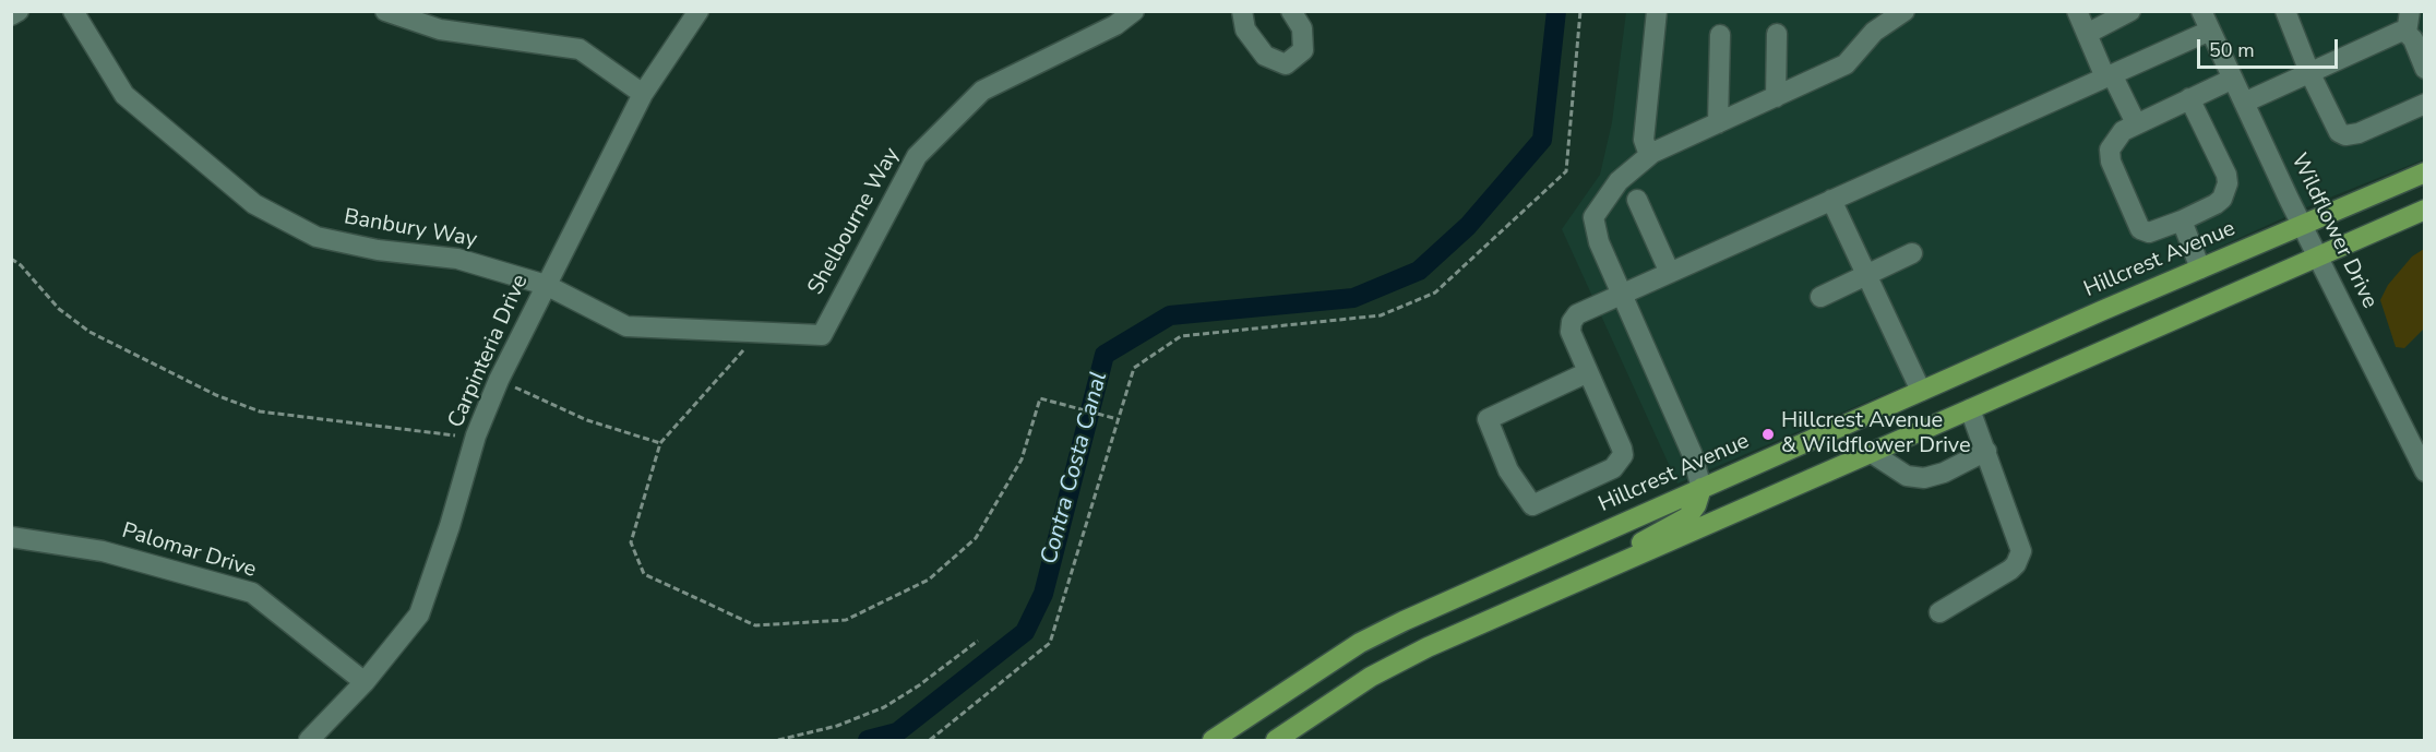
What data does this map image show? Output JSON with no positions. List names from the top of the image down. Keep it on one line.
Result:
{"streets":{"main road":["Hillcrest Avenue"],"street":["Shelbourne Way","Banbury Way","Wildflower Drive","Carpinteria Drive","Palomar Drive"]},"crossings":[["Shelbourne Way","Banbury Way"],["Banbury Way","Carpinteria Drive"],["Wildflower Drive","Hillcrest Avenue"],["Carpinteria Drive","Palomar Drive"]],"water":["Contra Costa Canal"],"places":["Hillcrest Avenue & Wildflower Drive"],"scale_bar":"50 m"}
